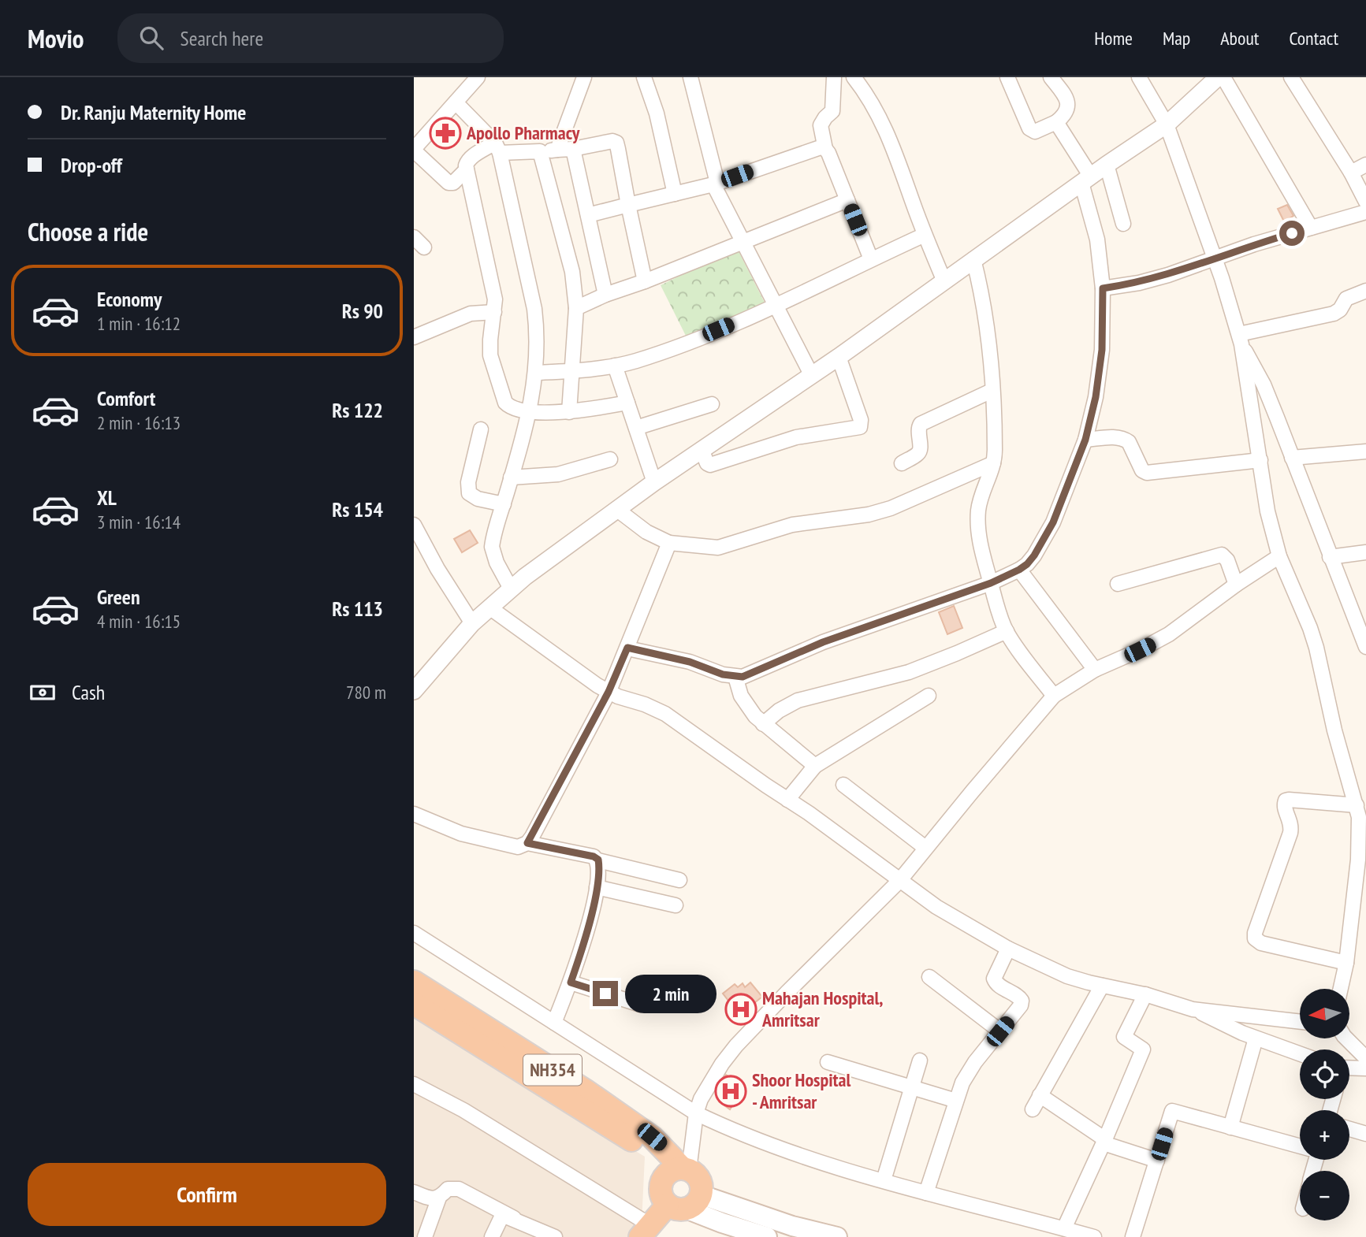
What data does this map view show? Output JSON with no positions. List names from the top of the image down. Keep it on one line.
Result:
{"streets":{"highway":["NH354"]},"places":{"pharmacy":["Apollo Pharmacy"],"hospital":["Mahajan Hospital, Amritsar","Shoor Hospital - Amritsar"]},"north":"left","page":{"header":"Movio","search":"Search here","nav":["Home","Map","About","Contact"],"banner":["Dr. Ranju Maternity Home","Drop-off"],"heading":"Choose a ride","list":[{"name":"Economy","note":"1 min · 16:12","value":"Rs 90"},{"name":"Comfort","note":"2 min · 16:13","value":"Rs 122"},{"name":"XL","note":"3 min · 16:14","value":"Rs 154"},{"name":"Green","note":"4 min · 16:15","value":"Rs 113"}],"pay":["Cash","780 m"],"bubble":"2 min","map_buttons":["+","−"],"buttons":"Confirm"}}
